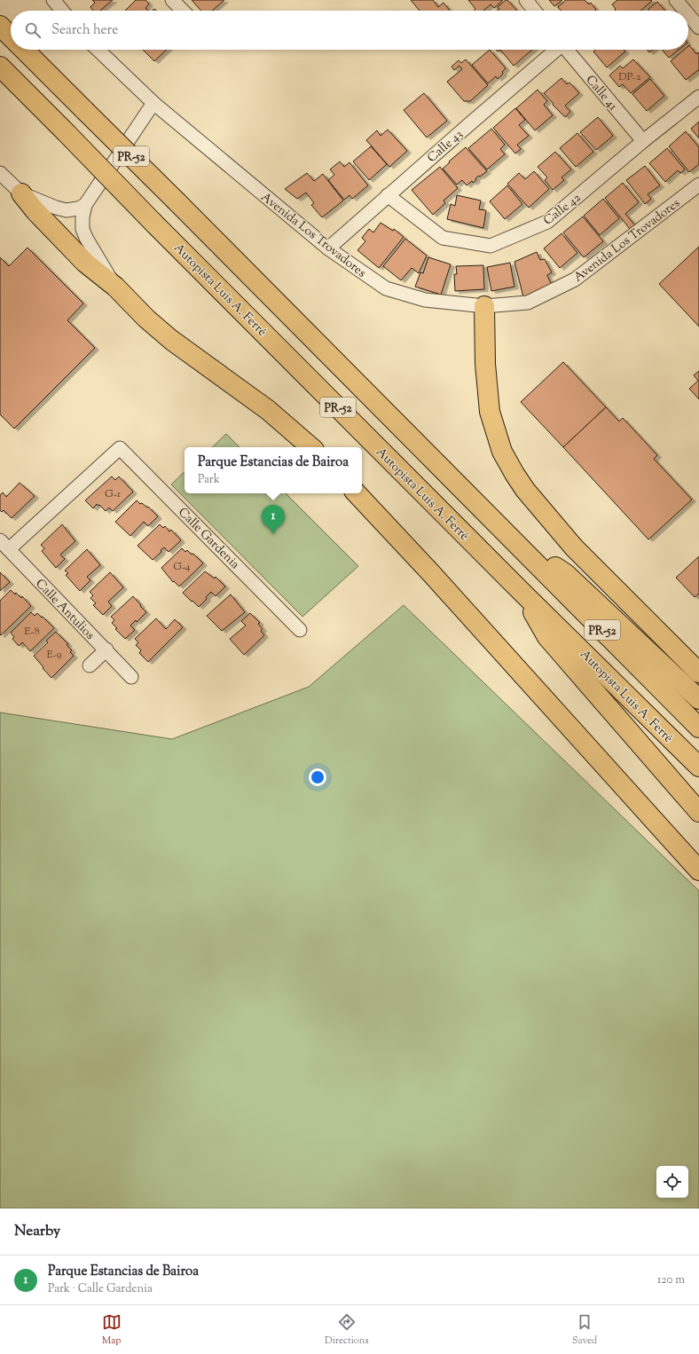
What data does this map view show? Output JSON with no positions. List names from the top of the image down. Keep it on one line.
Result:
{"streets":{"highway":["PR-52","Autopista Luis A. Ferré"],"street":["Calle 41","Calle 43","Calle 42","Avenida Los Trovadores","Calle Gardenia","Calle Antulios"]},"crossings":[["Calle 41","Calle 42"],["Calle 43","Calle 42"],["Calle 43","Avenida Los Trovadores"],["Calle Gardenia","Calle Antulios"]],"house_numbers":["DP-2","G-1","G-4","E-8","E-9"],"page":{"search":"Search here","popup":["Parque Estancias de Bairoa","Park"],"pins":"1","heading":"Nearby","list":[{"mark":"1","name":"Parque Estancias de Bairoa","note":"Park · Calle Gardenia","value":"120 m"}],"nav":["Map","Directions","Saved"]}}
